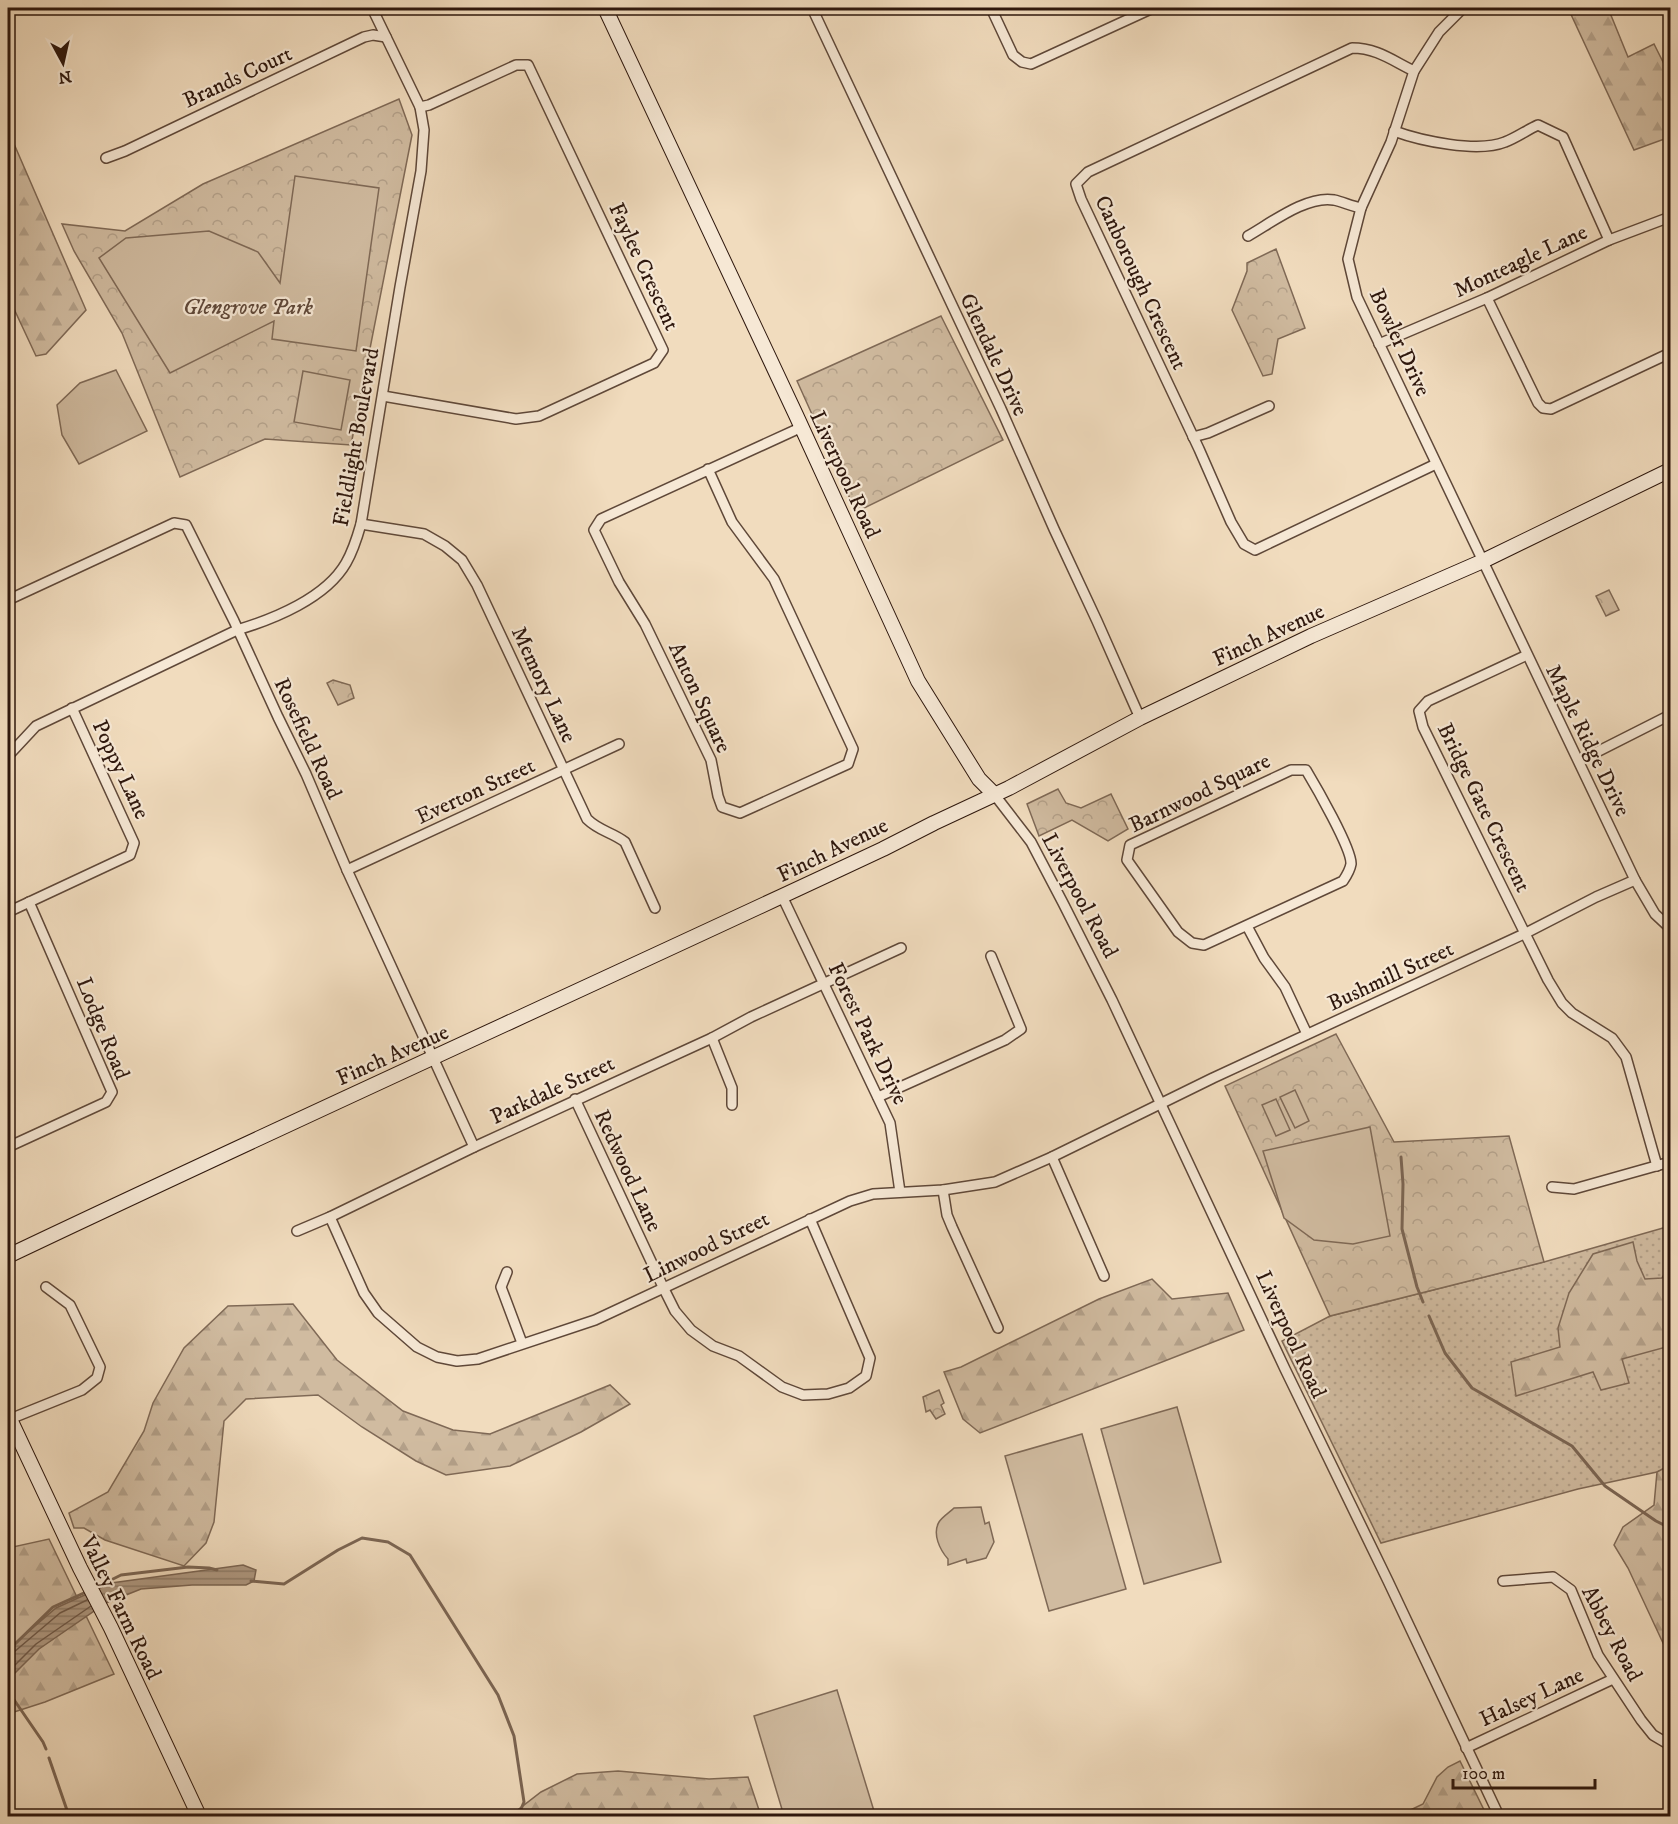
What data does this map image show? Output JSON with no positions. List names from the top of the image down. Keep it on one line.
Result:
{"streets":{"main road":["Liverpool Road","Finch Avenue","Valley Farm Road"],"street":["Brands Court","Monteagle Lane","Faylee Crescent","Canborough Crescent","Bowler Drive","Glendale Drive","Fieldlight Boulevard","Memory Lane","Anton Square","Rosefield Road","Maple Ridge Drive","Poppy Lane","Everton Street","Barnwood Square","Bridge Gate Crescent","Bushmill Street","Lodge Road","Forest Park Drive","Parkdale Street","Redwood Lane","Linwood Street","Abbey Road","Halsey Lane"]},"crossings":[["Brands Court","Fieldlight Boulevard"],["Monteagle Lane","Bowler Drive"],["Faylee Crescent","Fieldlight Boulevard"],["Canborough Crescent","Bowler Drive"],["Bowler Drive","Finch Avenue"],["Bowler Drive","Maple Ridge Drive"],["Glendale Drive","Finch Avenue"],["Fieldlight Boulevard","Memory Lane"],["Fieldlight Boulevard","Rosefield Road"],["Fieldlight Boulevard","Poppy Lane"],["Liverpool Road","Finch Avenue"],["Liverpool Road","Anton Square"],["Liverpool Road","Bushmill Street"],["Liverpool Road","Linwood Street"],["Liverpool Road","Halsey Lane"],["Finch Avenue","Rosefield Road"],["Finch Avenue","Maple Ridge Drive"],["Finch Avenue","Forest Park Drive"],["Memory Lane","Everton Street"],["Rosefield Road","Everton Street"],["Rosefield Road","Parkdale Street"],["Maple Ridge Drive","Bridge Gate Crescent"],["Maple Ridge Drive","Bushmill Street"],["Poppy Lane","Lodge Road"],["Bridge Gate Crescent","Bushmill Street"],["Bushmill Street","Linwood Street"],["Forest Park Drive","Parkdale Street"],["Forest Park Drive","Linwood Street"],["Parkdale Street","Redwood Lane"],["Parkdale Street","Linwood Street"],["Redwood Lane","Linwood Street"],["Abbey Road","Halsey Lane"]],"parks":["Glengrove Park"],"scale_bar":"100 m","north":"bottom"}
